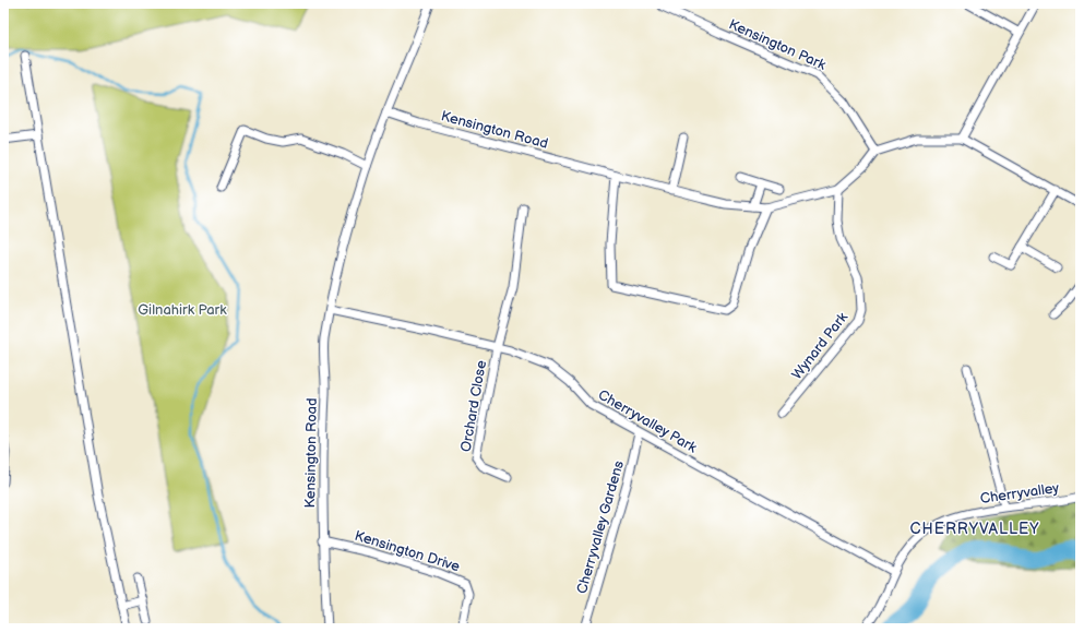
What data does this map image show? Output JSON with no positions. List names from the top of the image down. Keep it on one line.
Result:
{"streets":{"street":["Kensington Park","Kensington Road","Wynard Park","Orchard Close","Cherryvalley Park","Cherryvalley","Cherryvalley Gardens","Kensington Drive"]},"crossings":[["Kensington Park","Kensington Road"],["Kensington Road","Wynard Park"],["Kensington Road","Cherryvalley Park"],["Kensington Road","Kensington Drive"],["Orchard Close","Cherryvalley Park"],["Cherryvalley Park","Cherryvalley"],["Cherryvalley Park","Cherryvalley Gardens"]],"districts":["CHERRYVALLEY"],"parks":["Gilnahirk Park"]}
